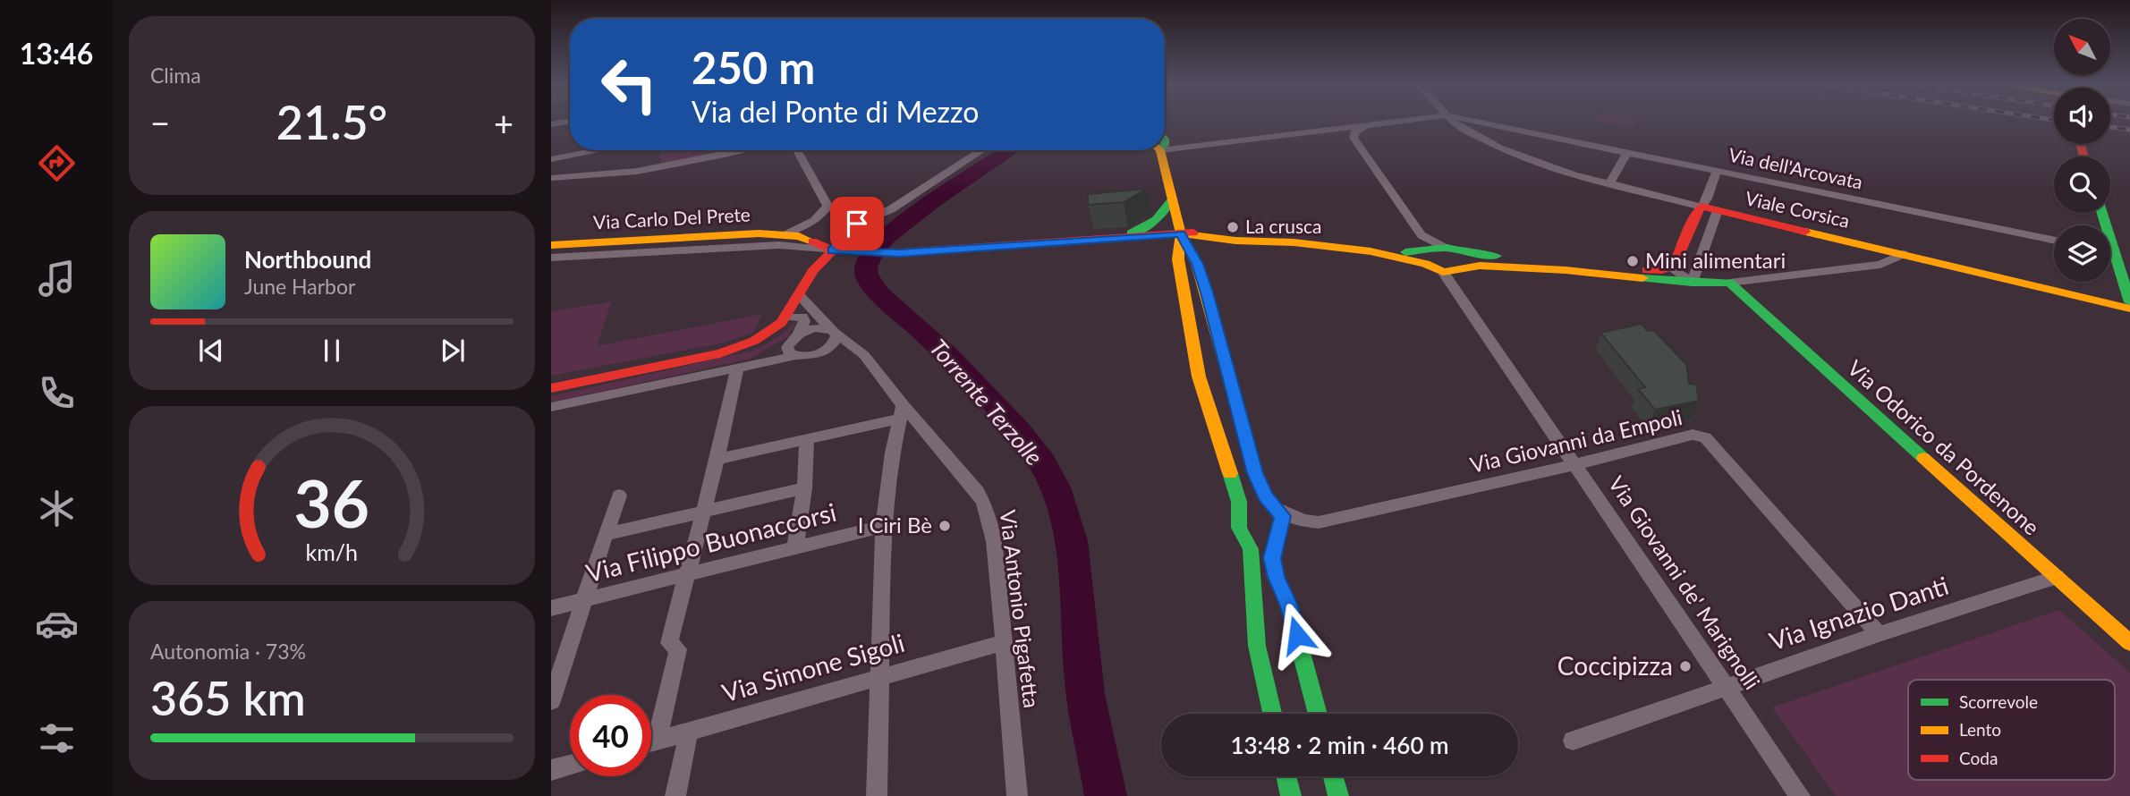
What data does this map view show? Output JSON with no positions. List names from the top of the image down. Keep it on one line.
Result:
{"streets":{"main road":["Viale Corsica","Via Carlo Del Prete","Via Odorico da Pordenone"],"street":["Via dell'Arcovata","Via Giovanni da Empoli","Via Filippo Buonaccorsi","Via Giovanni de' Marignolli","Via Antonio Pigafetta","Via Ignazio Danti","Via Simone Sigoli"]},"crossings":[["Via Giovanni da Empoli","Via Giovanni de' Marignolli"],["Via Giovanni da Empoli","Via Ignazio Danti"],["Via Odorico da Pordenone","Via Ignazio Danti"],["Via Giovanni de' Marignolli","Via Ignazio Danti"],["Via Antonio Pigafetta","Via Simone Sigoli"]],"water":["Torrente Terzolle"],"places":["La crusca","Mini alimentari","I Ciri Bè","Coccipizza"],"legend":["Scorrevole","Lento","Coda"],"north":"top left","page":{"tabs":"13:46","tile":["Clima",["Autonomia · 73%","365 km"]],"turn":["250 m","Via del Ponte di Mezzo"],"heat":["−","21.5°","+"],"song":["Northbound","June Harbor"],"limit":"40","trip":"13:48 · 2 min · 460 m","gauge":["36","km/h"]}}
